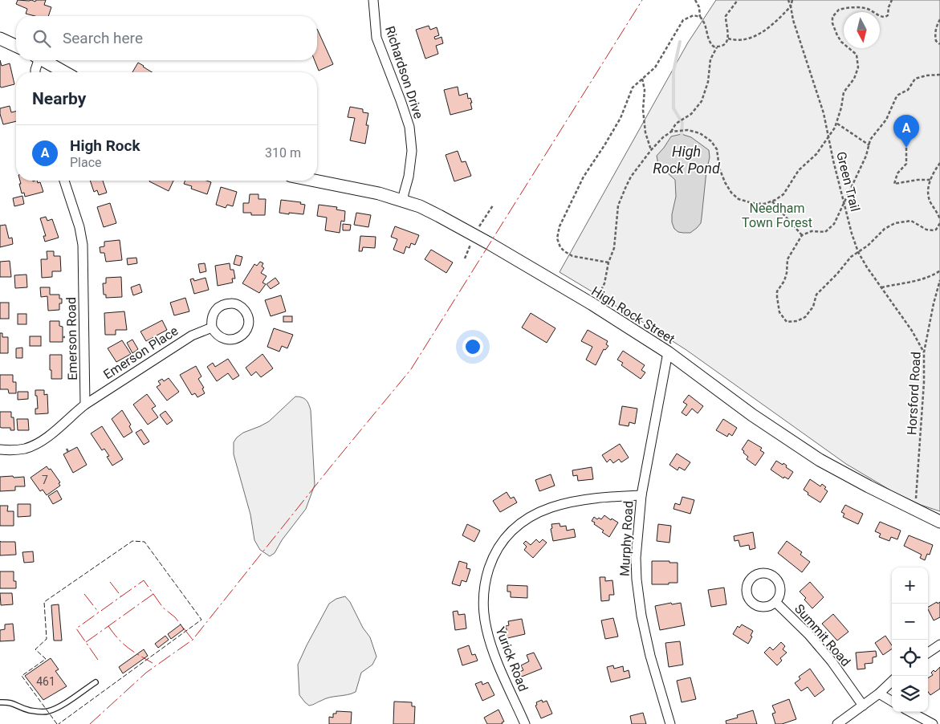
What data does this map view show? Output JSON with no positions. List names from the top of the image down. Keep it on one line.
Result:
{"streets":{"street":["Richardson Drive","High Rock Street","Emerson Road","Emerson Place","Murphy Road","Summit Road","Yurick Road"],"path":["Green Trail","Horsford Road"]},"crossings":[["Richardson Drive","High Rock Street"],["Green Trail","Horsford Road"],["High Rock Street","Horsford Road"],["High Rock Street","Murphy Road"],["Emerson Road","Emerson Place"],["Murphy Road","Yurick Road"]],"water":["High Rock Pond"],"parks":["Needham Town Forest"],"house_numbers":["7","461"],"north":"bottom","page":{"search":"Search here","heading":"Nearby","pins":"A","list":[{"mark":"A","name":"High Rock","note":"Place","value":"310 m"}],"map_buttons":["+","−"]}}
